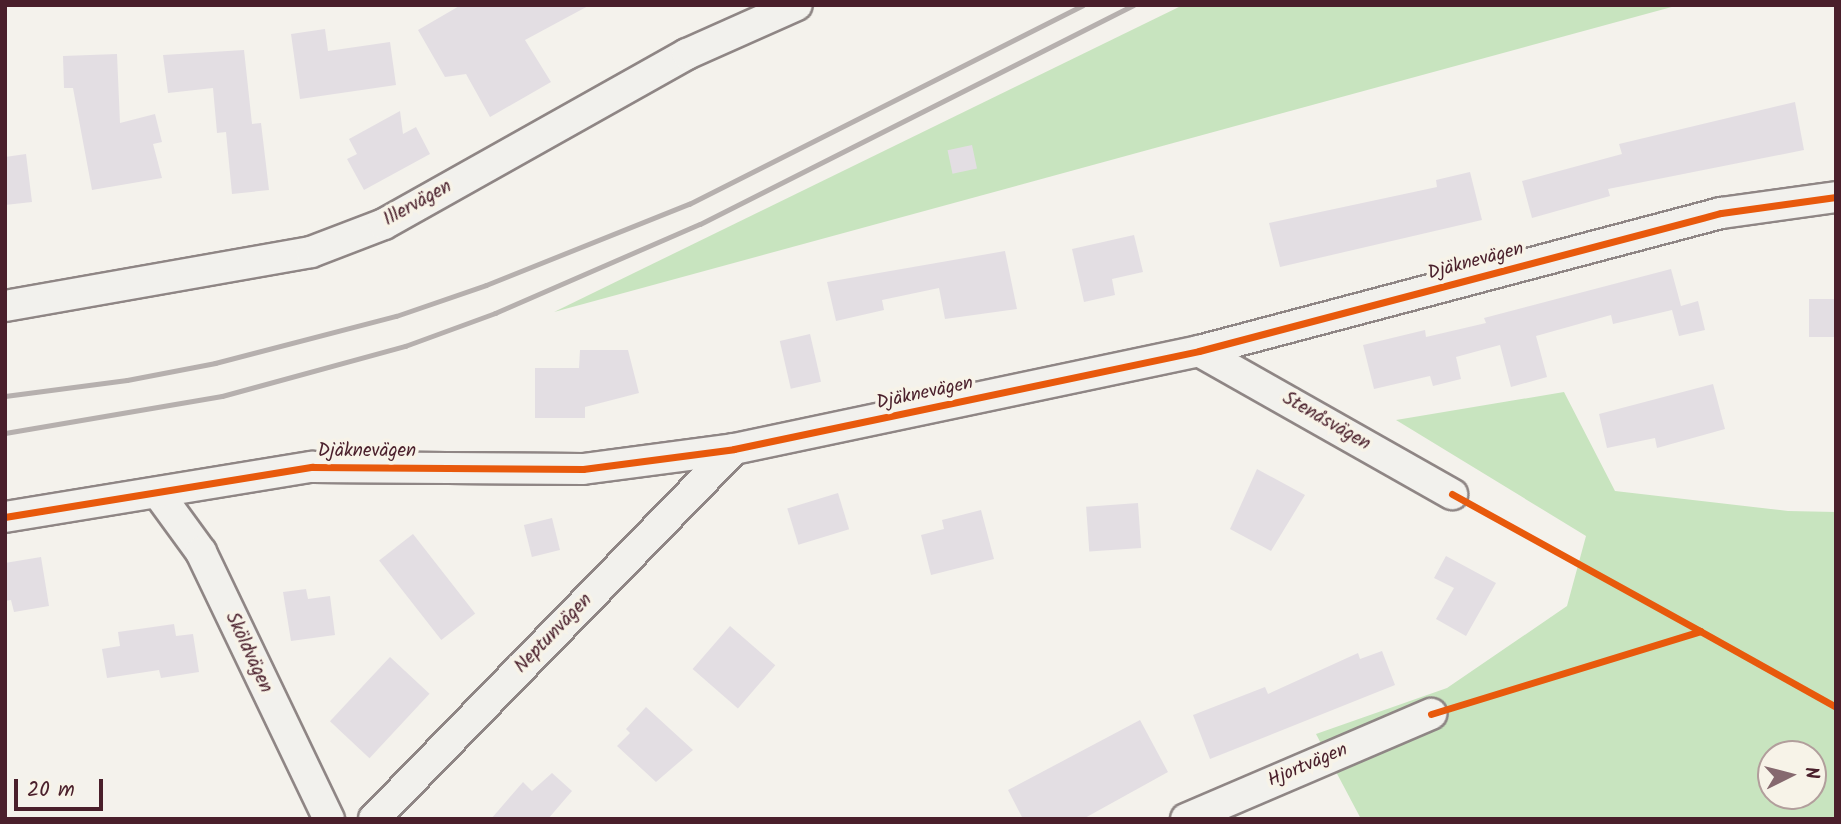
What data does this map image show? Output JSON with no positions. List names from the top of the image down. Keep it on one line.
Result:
{"streets":{"street":["Illervägen","Djäknevägen","Stenåsvägen","Neptunvägen","Sköldvägen","Hjortvägen"]},"crossings":[["Djäknevägen","Stenåsvägen"],["Djäknevägen","Neptunvägen"],["Djäknevägen","Sköldvägen"]],"scale_bar":"20 m","north":"right"}
